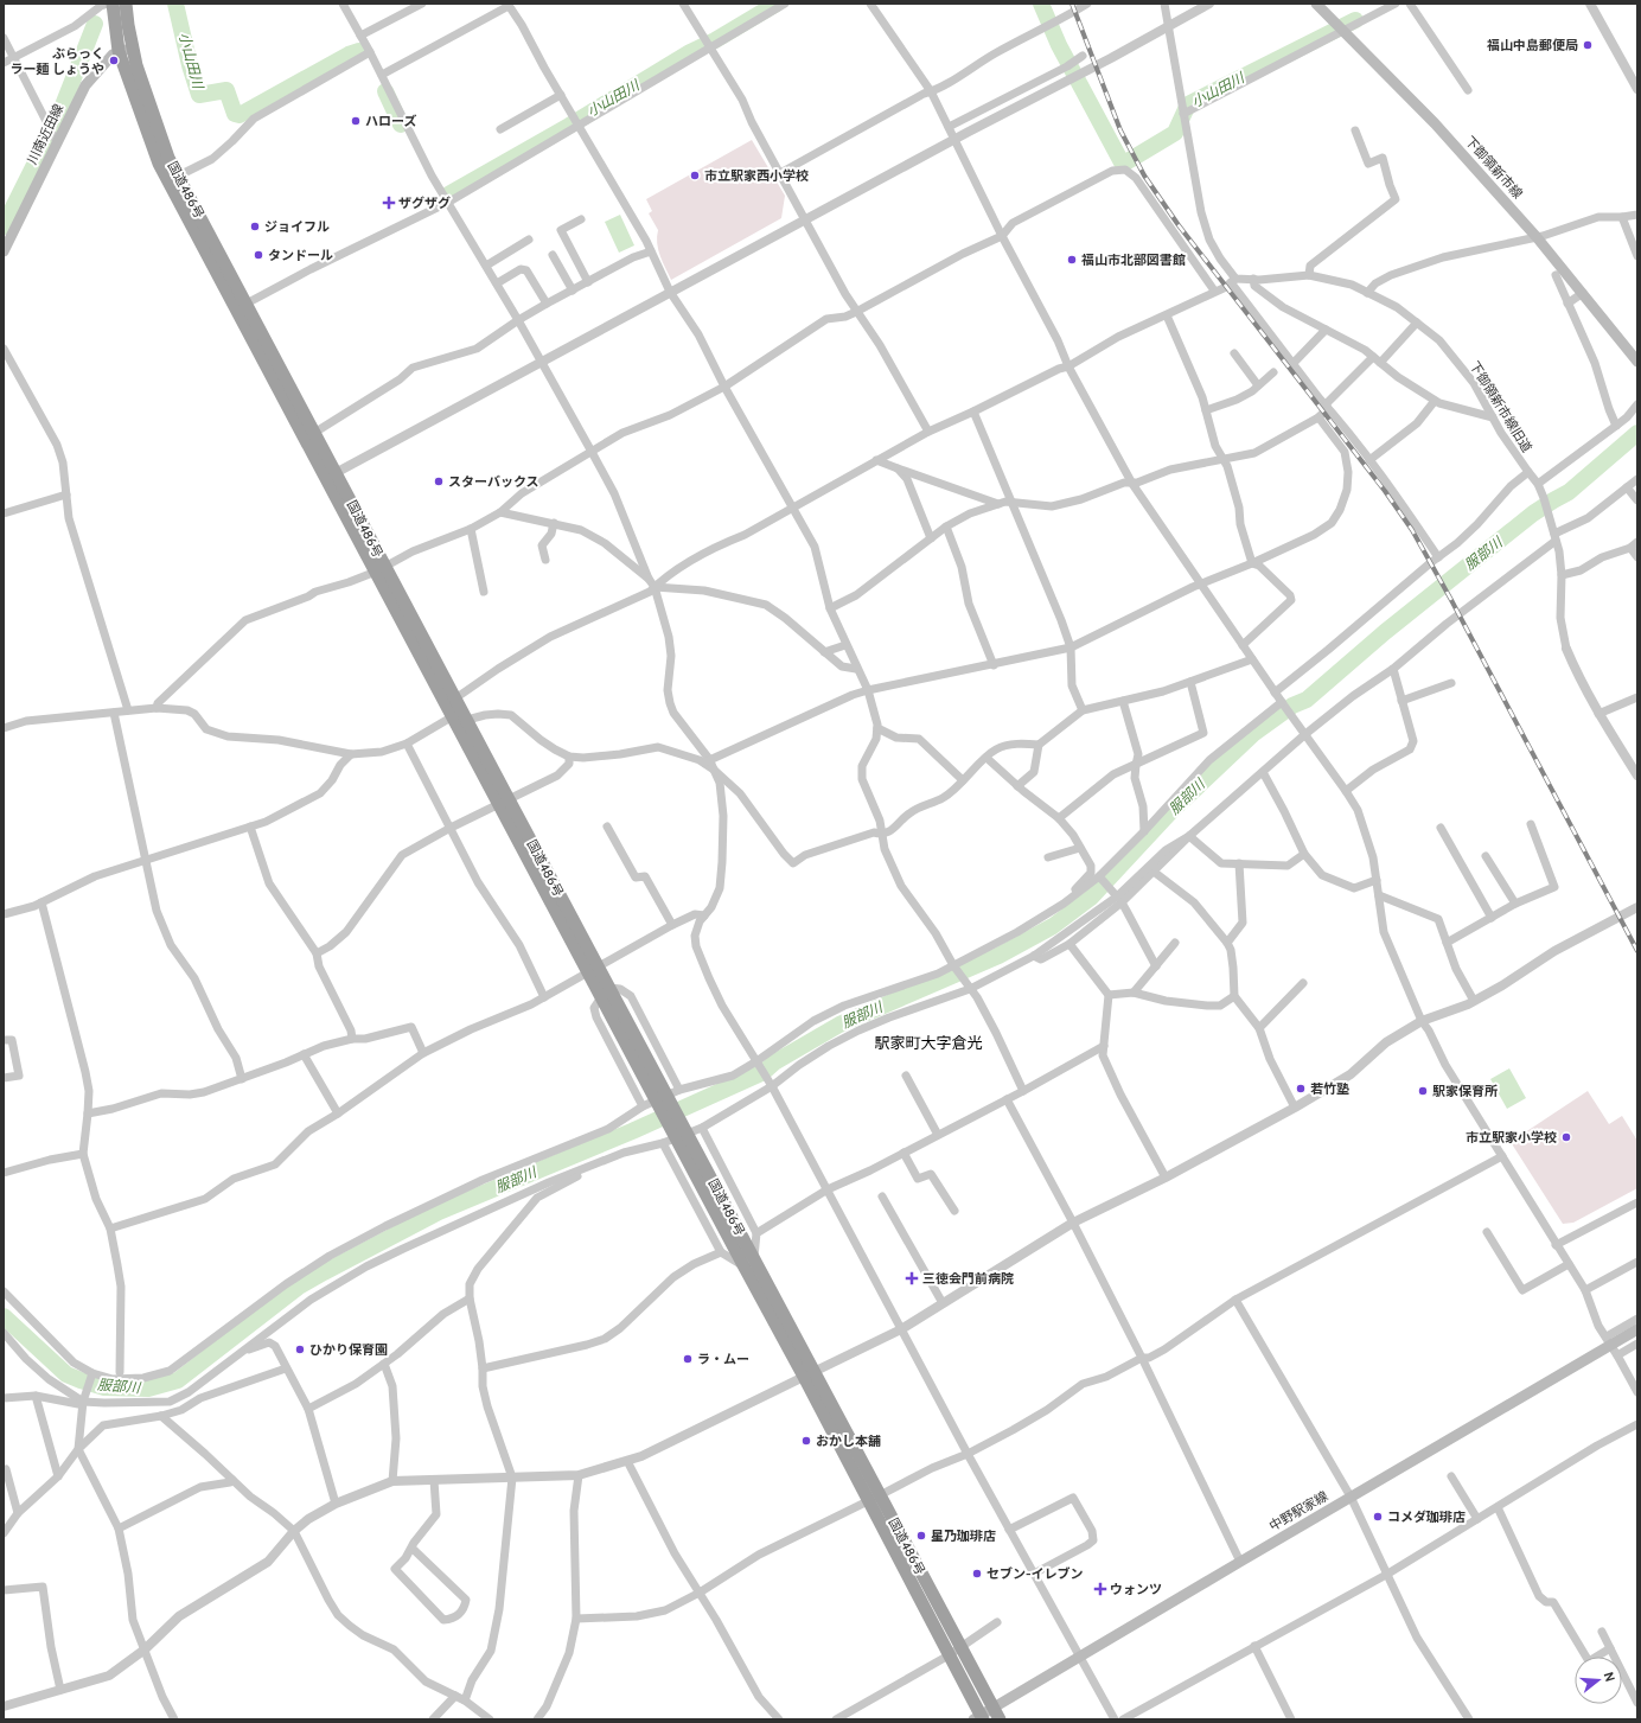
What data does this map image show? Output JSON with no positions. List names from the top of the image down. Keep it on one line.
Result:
{"streets":{"highway":["国道486号"],"main road":["川南近田線","下御領新市線","中野駅家線"],"street":["下御領新市線旧道"]},"crossings":[["川南近田線","国道486号"],["国道486号","中野駅家線"]],"districts":["駅家町大字倉光"],"water":["小山田川","服部川"],"places":{"other":["福山中島郵便局","ぶらっく ラー麺 しょうや","ハローズ","市立駅家西小学校","ジョイフル","タンドール","福山市北部図書館","スターバックス","若竹塾","駅家保育所","市立駅家小学校","ひかり保育園","ラ・ムー","おかし本舗","コメダ珈琲店","星乃珈琲店","セブン-イレブン"],"health":["ザグザグ","三徳会門前病院","ウォンツ"]},"north":"right"}
